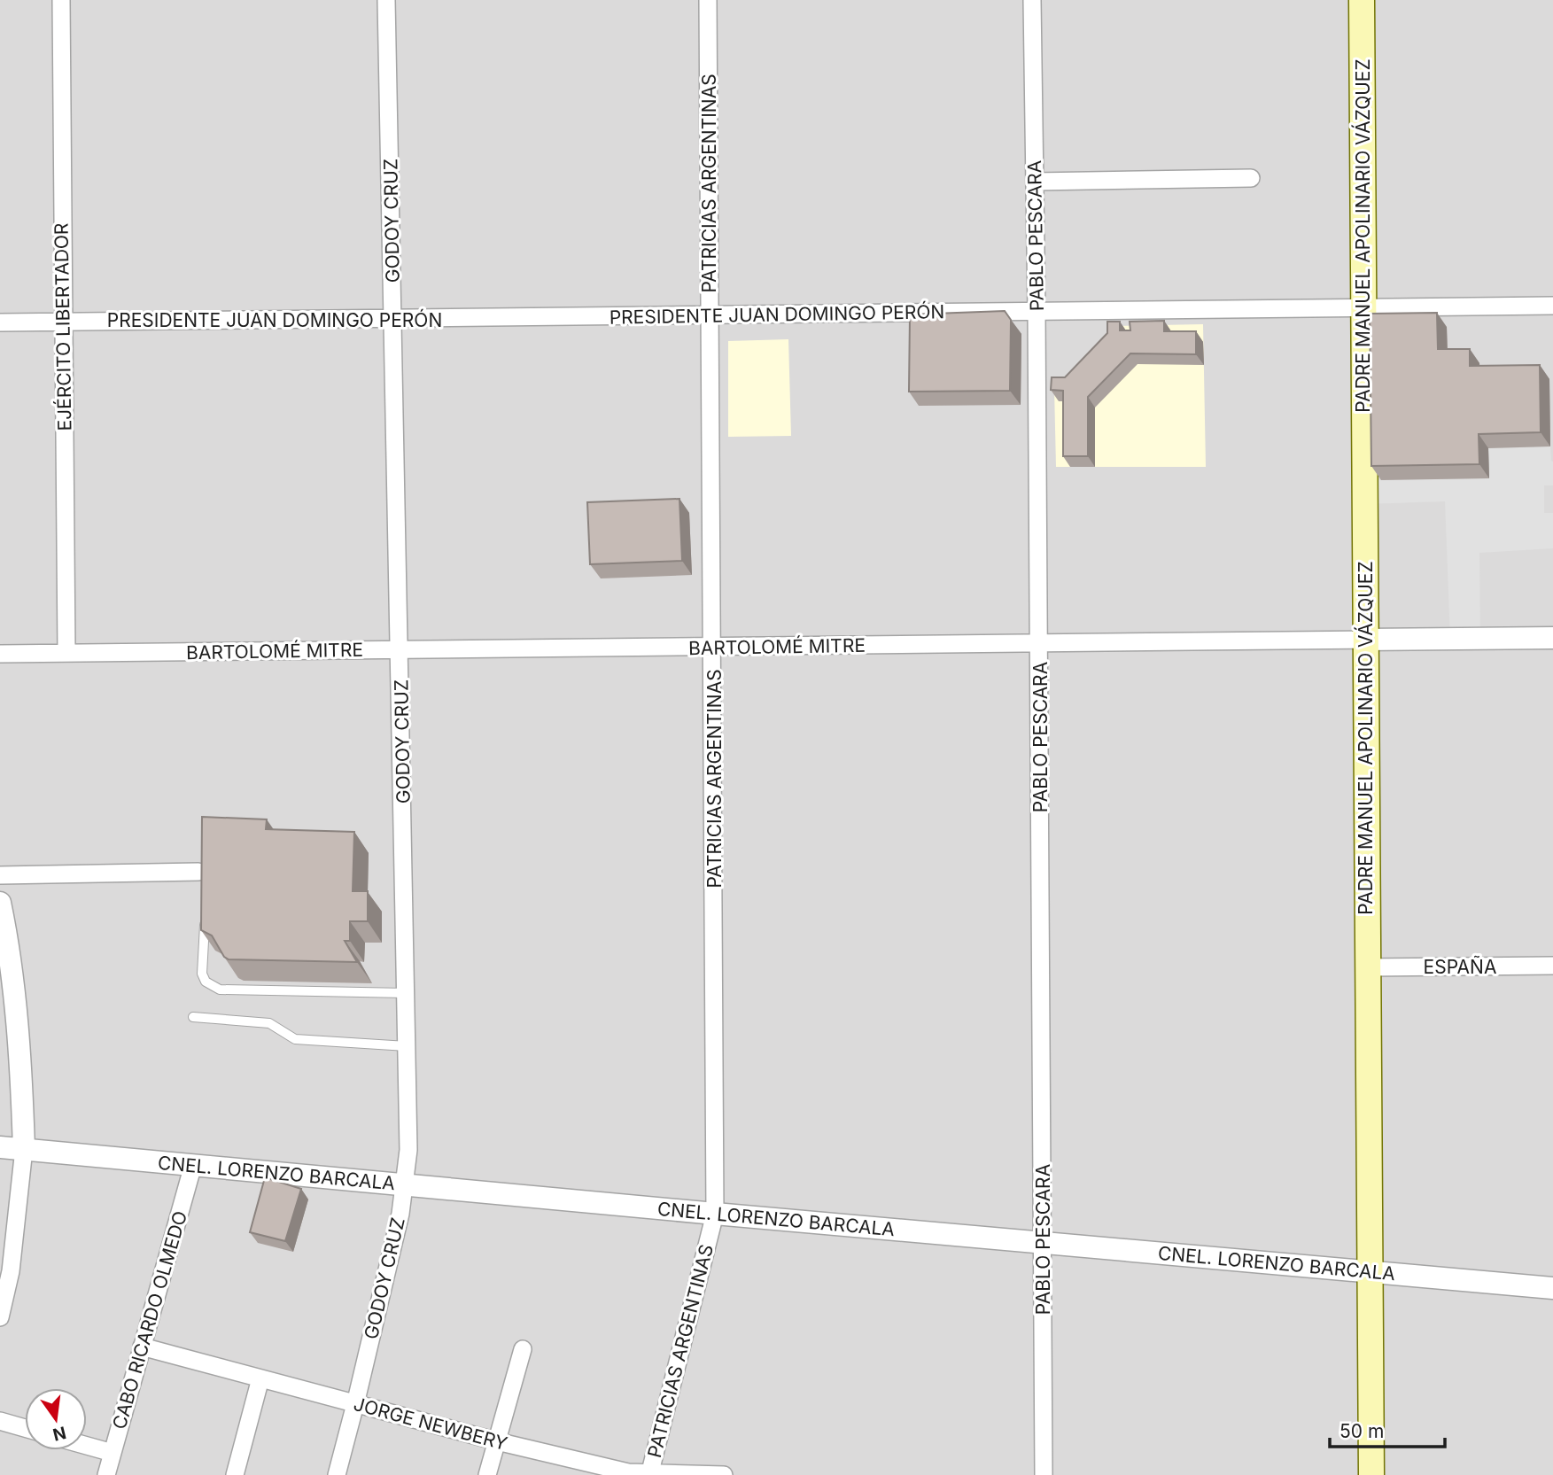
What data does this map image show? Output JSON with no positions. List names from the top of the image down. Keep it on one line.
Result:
{"streets":{"main road":["PADRE MANUEL APOLINARIO VÁZQUEZ"],"street":["PATRICIAS ARGENTINAS","GODOY CRUZ","PABLO PESCARA","PRESIDENTE JUAN DOMINGO PERÓN","EJÉRCITO LIBERTADOR","BARTOLOMÉ MITRE","ESPAÑA","CNEL. LORENZO BARCALA","CABO RICARDO OLMEDO","JORGE NEWBERY"]},"crossings":[["PATRICIAS ARGENTINAS","PRESIDENTE JUAN DOMINGO PERÓN"],["PATRICIAS ARGENTINAS","BARTOLOMÉ MITRE"],["PATRICIAS ARGENTINAS","CNEL. LORENZO BARCALA"],["PATRICIAS ARGENTINAS","JORGE NEWBERY"],["GODOY CRUZ","PRESIDENTE JUAN DOMINGO PERÓN"],["GODOY CRUZ","BARTOLOMÉ MITRE"],["GODOY CRUZ","CNEL. LORENZO BARCALA"],["GODOY CRUZ","JORGE NEWBERY"],["PABLO PESCARA","PRESIDENTE JUAN DOMINGO PERÓN"],["PABLO PESCARA","BARTOLOMÉ MITRE"],["PABLO PESCARA","CNEL. LORENZO BARCALA"],["PADRE MANUEL APOLINARIO VÁZQUEZ","PRESIDENTE JUAN DOMINGO PERÓN"],["PADRE MANUEL APOLINARIO VÁZQUEZ","BARTOLOMÉ MITRE"],["PADRE MANUEL APOLINARIO VÁZQUEZ","ESPAÑA"],["PADRE MANUEL APOLINARIO VÁZQUEZ","CNEL. LORENZO BARCALA"],["PRESIDENTE JUAN DOMINGO PERÓN","EJÉRCITO LIBERTADOR"],["EJÉRCITO LIBERTADOR","BARTOLOMÉ MITRE"],["CNEL. LORENZO BARCALA","CABO RICARDO OLMEDO"],["CABO RICARDO OLMEDO","JORGE NEWBERY"]],"scale_bar":"50 m","north":"bottom"}
